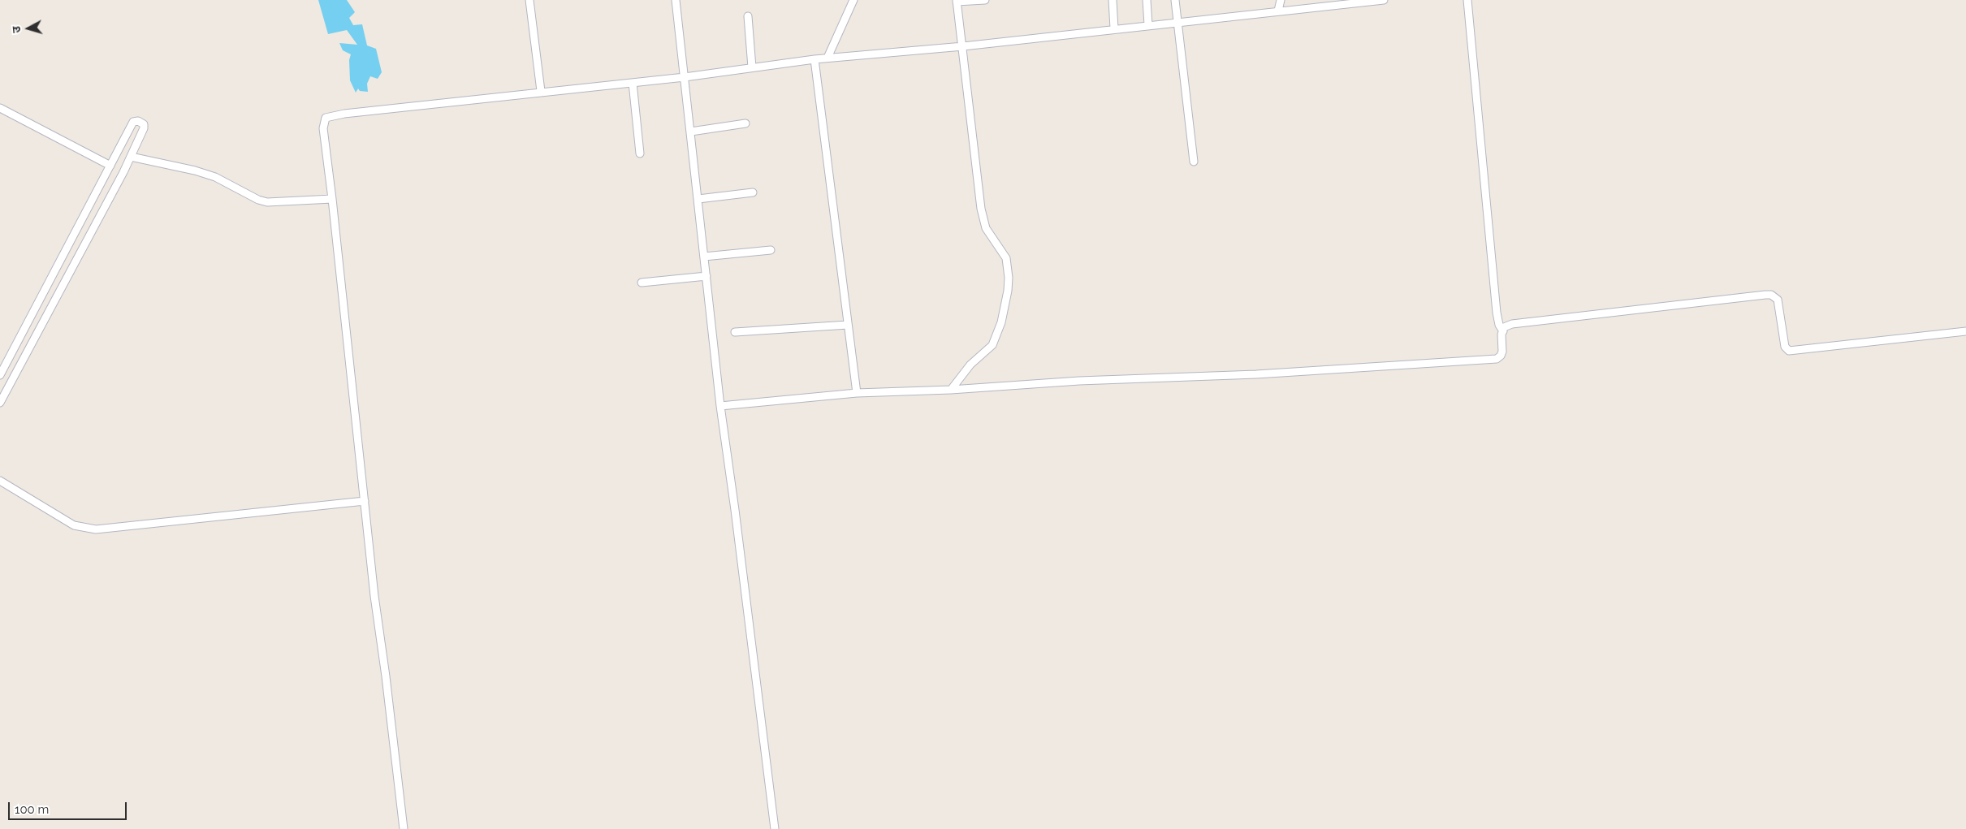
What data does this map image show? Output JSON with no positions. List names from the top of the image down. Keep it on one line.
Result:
{"scale_bar":"100 m","north":"left"}
